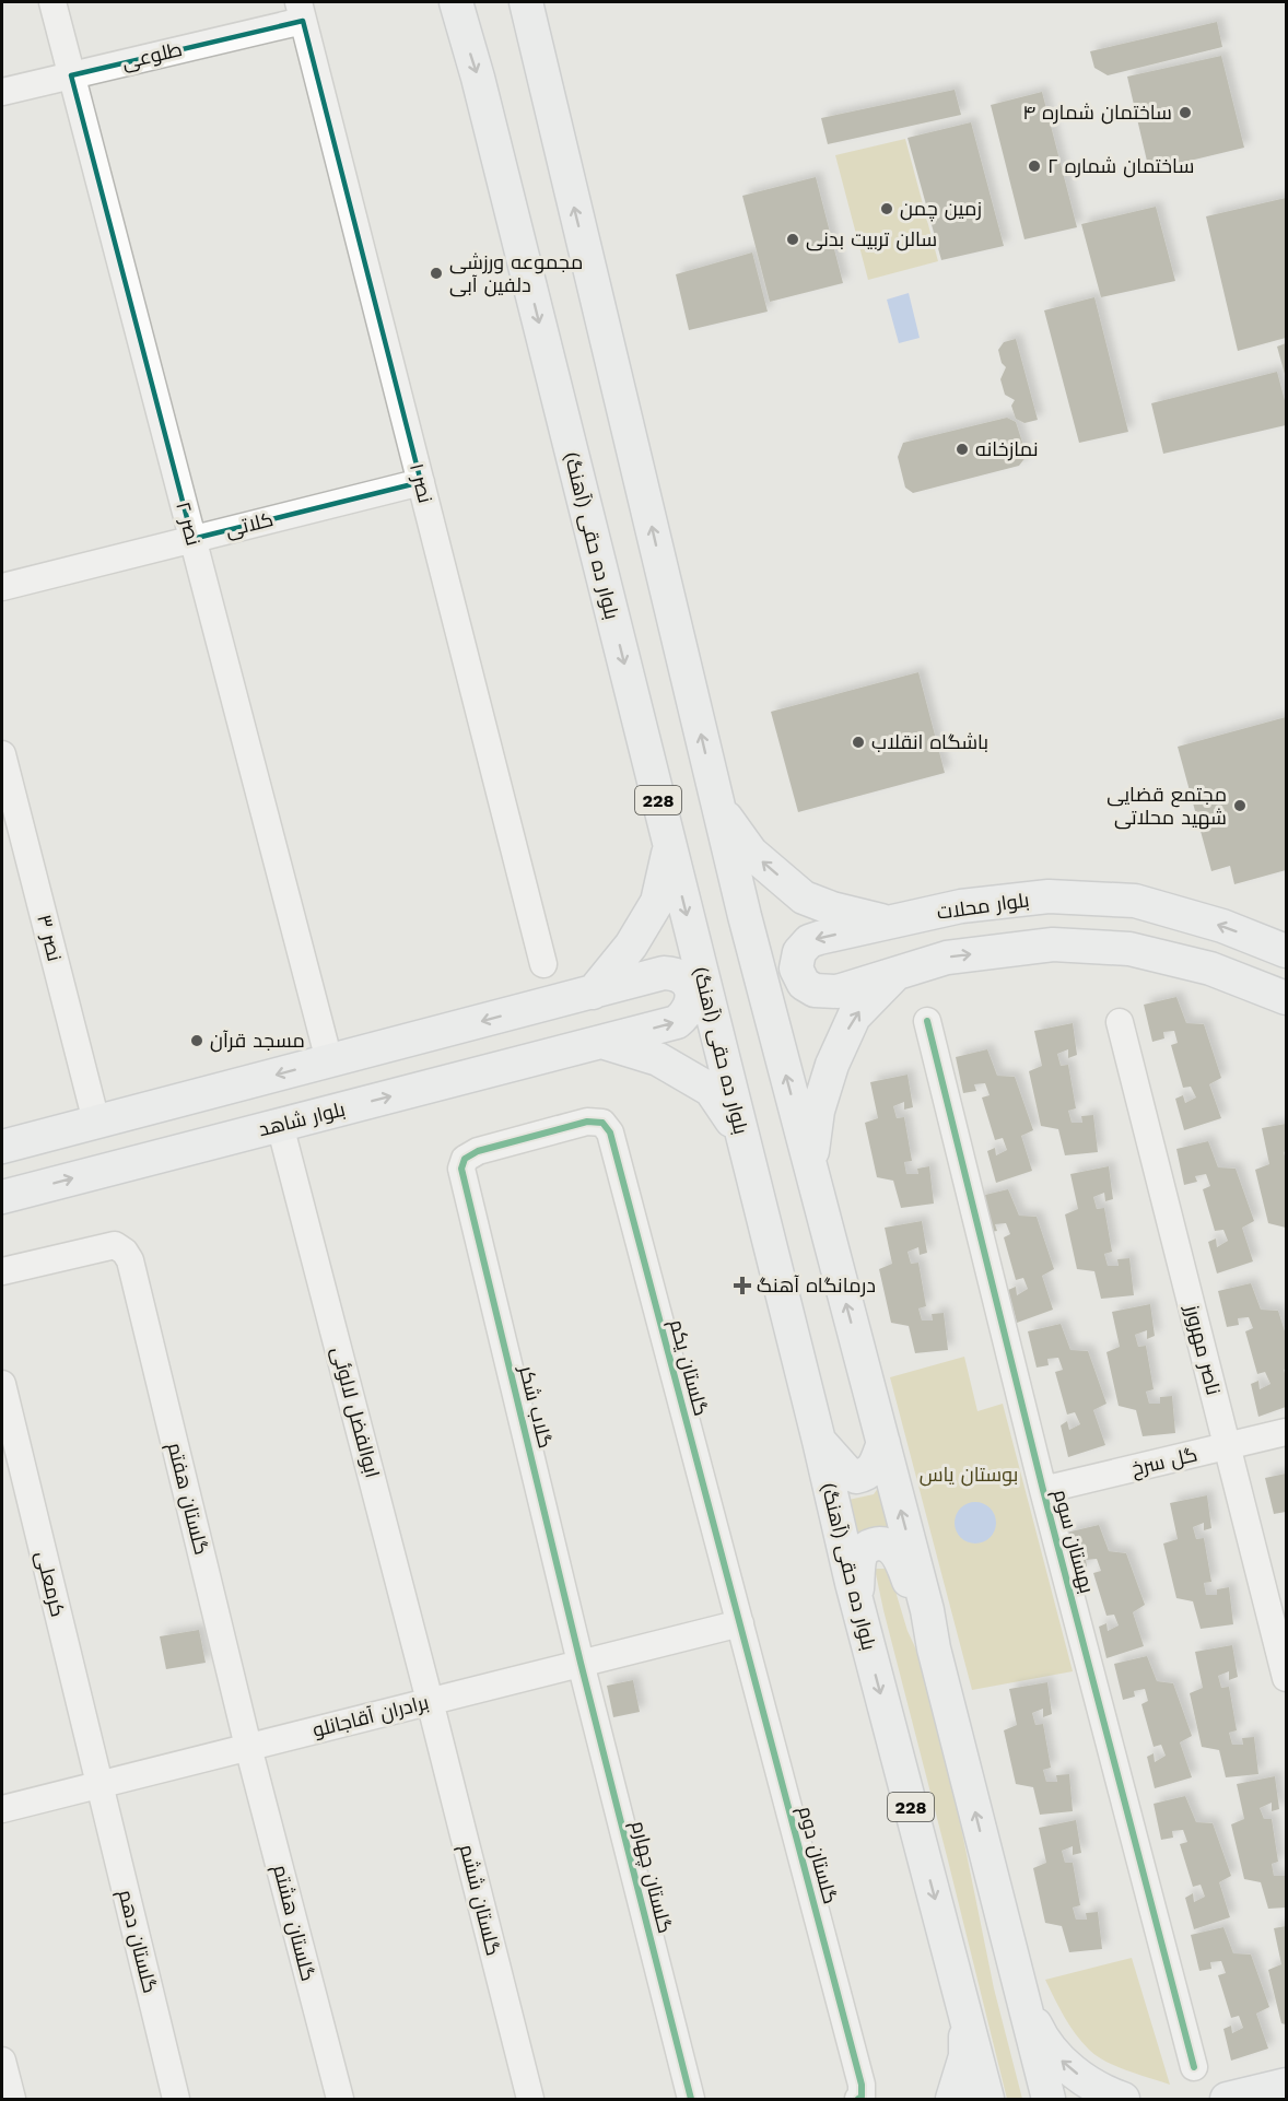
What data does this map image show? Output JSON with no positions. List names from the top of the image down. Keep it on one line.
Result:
{"streets":{"main road":["بلوار ده حقی (آهنگ)","228","بلوار محلات","بلوار شاهد"],"street":["طلوعی","نصر ۱","نصر ۲","کلاتی","نصر ۳","ناصر مهرورز","گلستان یکم","گلاب شکر","ابوالفضل لالوئی","گل سرخ","گلستان هفتم","بهستان سوم","کرمعلی","برادران آقاجانلو","گلستان دوم","گلستان چهارم","گلستان ششم","گلستان هشتم","گلستان دهم"]},"crossings":[["طلوعی","نصر ۱"],["طلوعی","نصر ۲"],["نصر ۱","کلاتی"],["نصر ۲","کلاتی"],["بلوار شاهد","ابوالفضل لالوئی"],["ناصر مهرورز","گل سرخ"],["گلستان یکم","گلاب شکر"],["گلستان یکم","برادران آقاجانلو"],["گلستان یکم","گلستان دوم"],["گلاب شکر","برادران آقاجانلو"],["گلاب شکر","گلستان چهارم"],["ابوالفضل لالوئی","برادران آقاجانلو"],["ابوالفضل لالوئی","گلستان ششم"],["گل سرخ","بهستان سوم"],["گلستان هفتم","برادران آقاجانلو"],["گلستان هفتم","گلستان هشتم"],["کرمعلی","برادران آقاجانلو"],["کرمعلی","گلستان دهم"],["برادران آقاجانلو","گلستان دوم"],["برادران آقاجانلو","گلستان چهارم"],["برادران آقاجانلو","گلستان ششم"],["برادران آقاجانلو","گلستان هشتم"],["برادران آقاجانلو","گلستان دهم"]],"parks":["بوستان یاس"],"places":{"other":["ساختمان شماره ۴","ساختمان شماره ۲","زمین چمن","سالن تربیت بدنی","مجموعه ورزشی دلفین آبی","نمازخانه","باشگاه انقلاب","مجتمع قضایی شهید محلاتی","مسجد قرآن"],"health":["درمانگاه آهنگ"]}}
